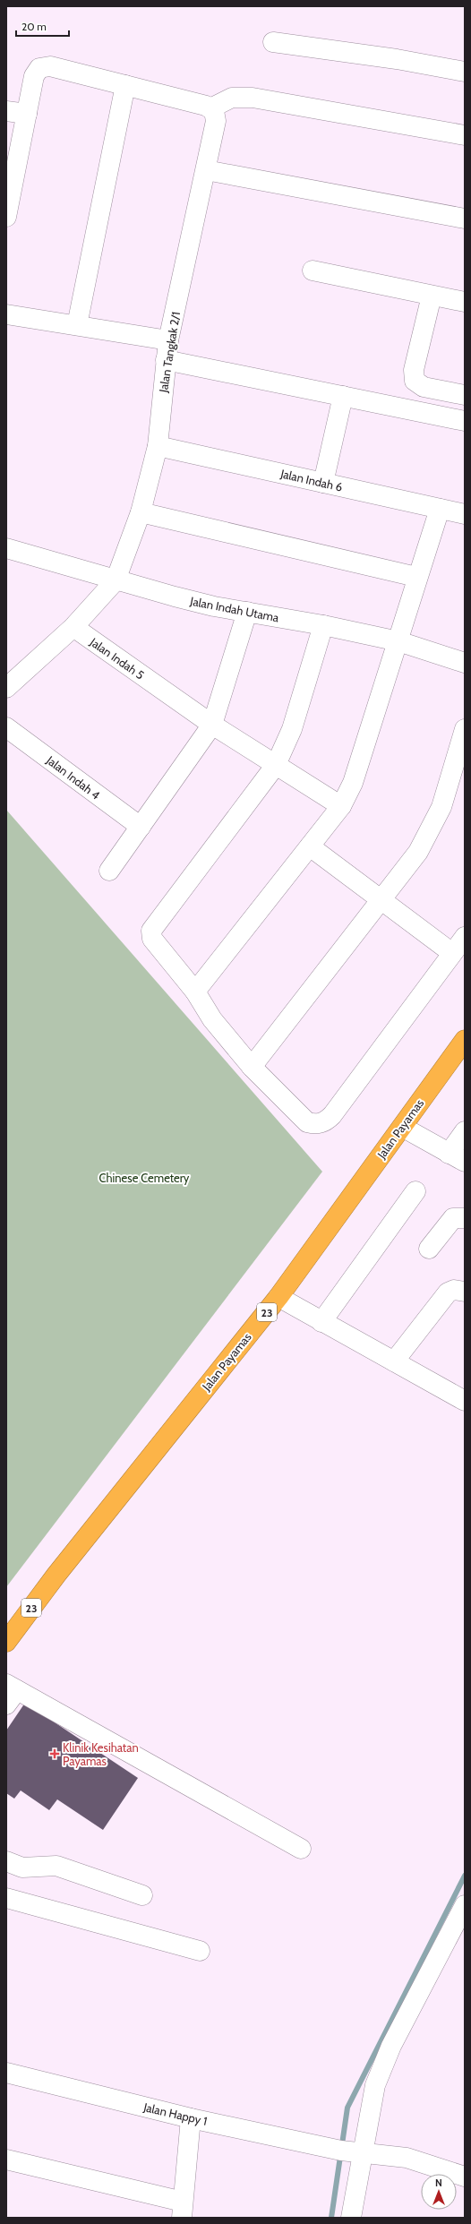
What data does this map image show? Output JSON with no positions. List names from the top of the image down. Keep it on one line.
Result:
{"streets":{"highway":["Jalan Payamas","23"],"street":["Jalan Tangkak 2/1","Jalan Indah 6","Jalan Indah Utama","Jalan Indah 5","Jalan Indah 4","Jalan Happy 1"]},"crossings":[["Jalan Tangkak 2/1","Jalan Indah 6"],["Jalan Tangkak 2/1","Jalan Indah Utama"]],"parks":["Chinese Cemetery"],"places":{"health":["Klinik Kesihatan Payamas"]},"scale_bar":"20 m","north":"top"}
